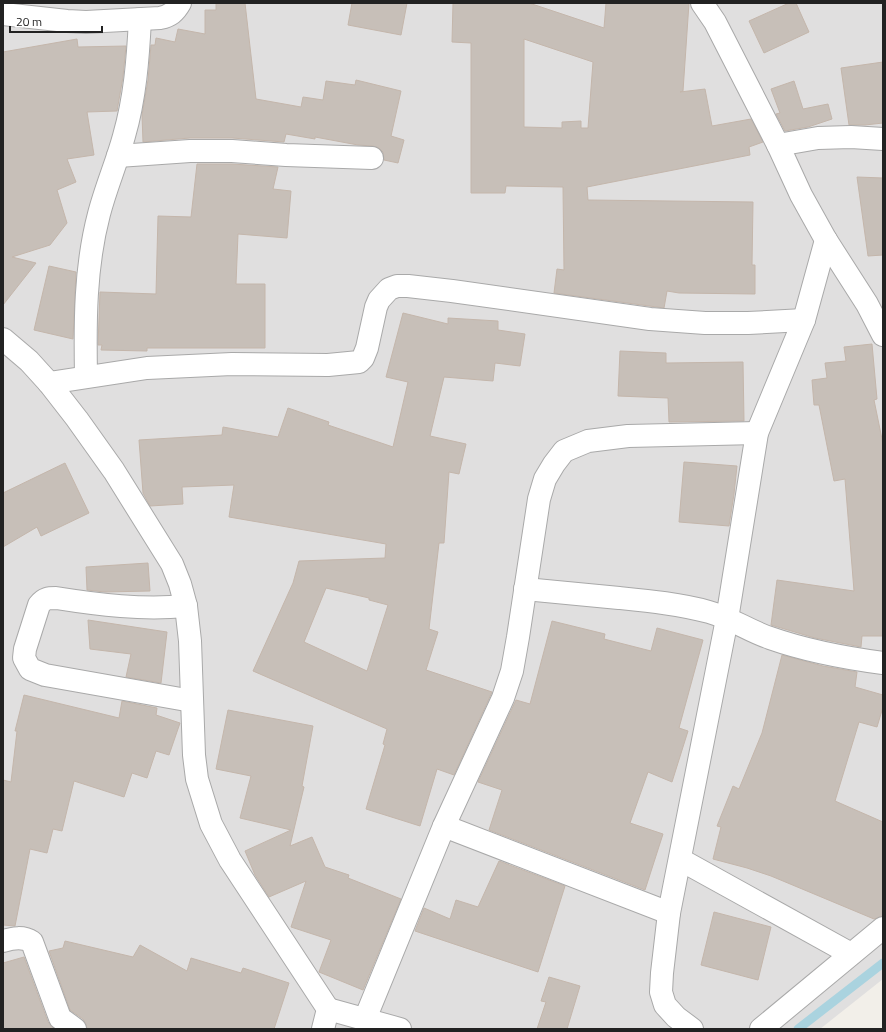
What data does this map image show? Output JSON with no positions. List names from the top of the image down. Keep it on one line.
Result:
{"scale_bar":"20 m"}
